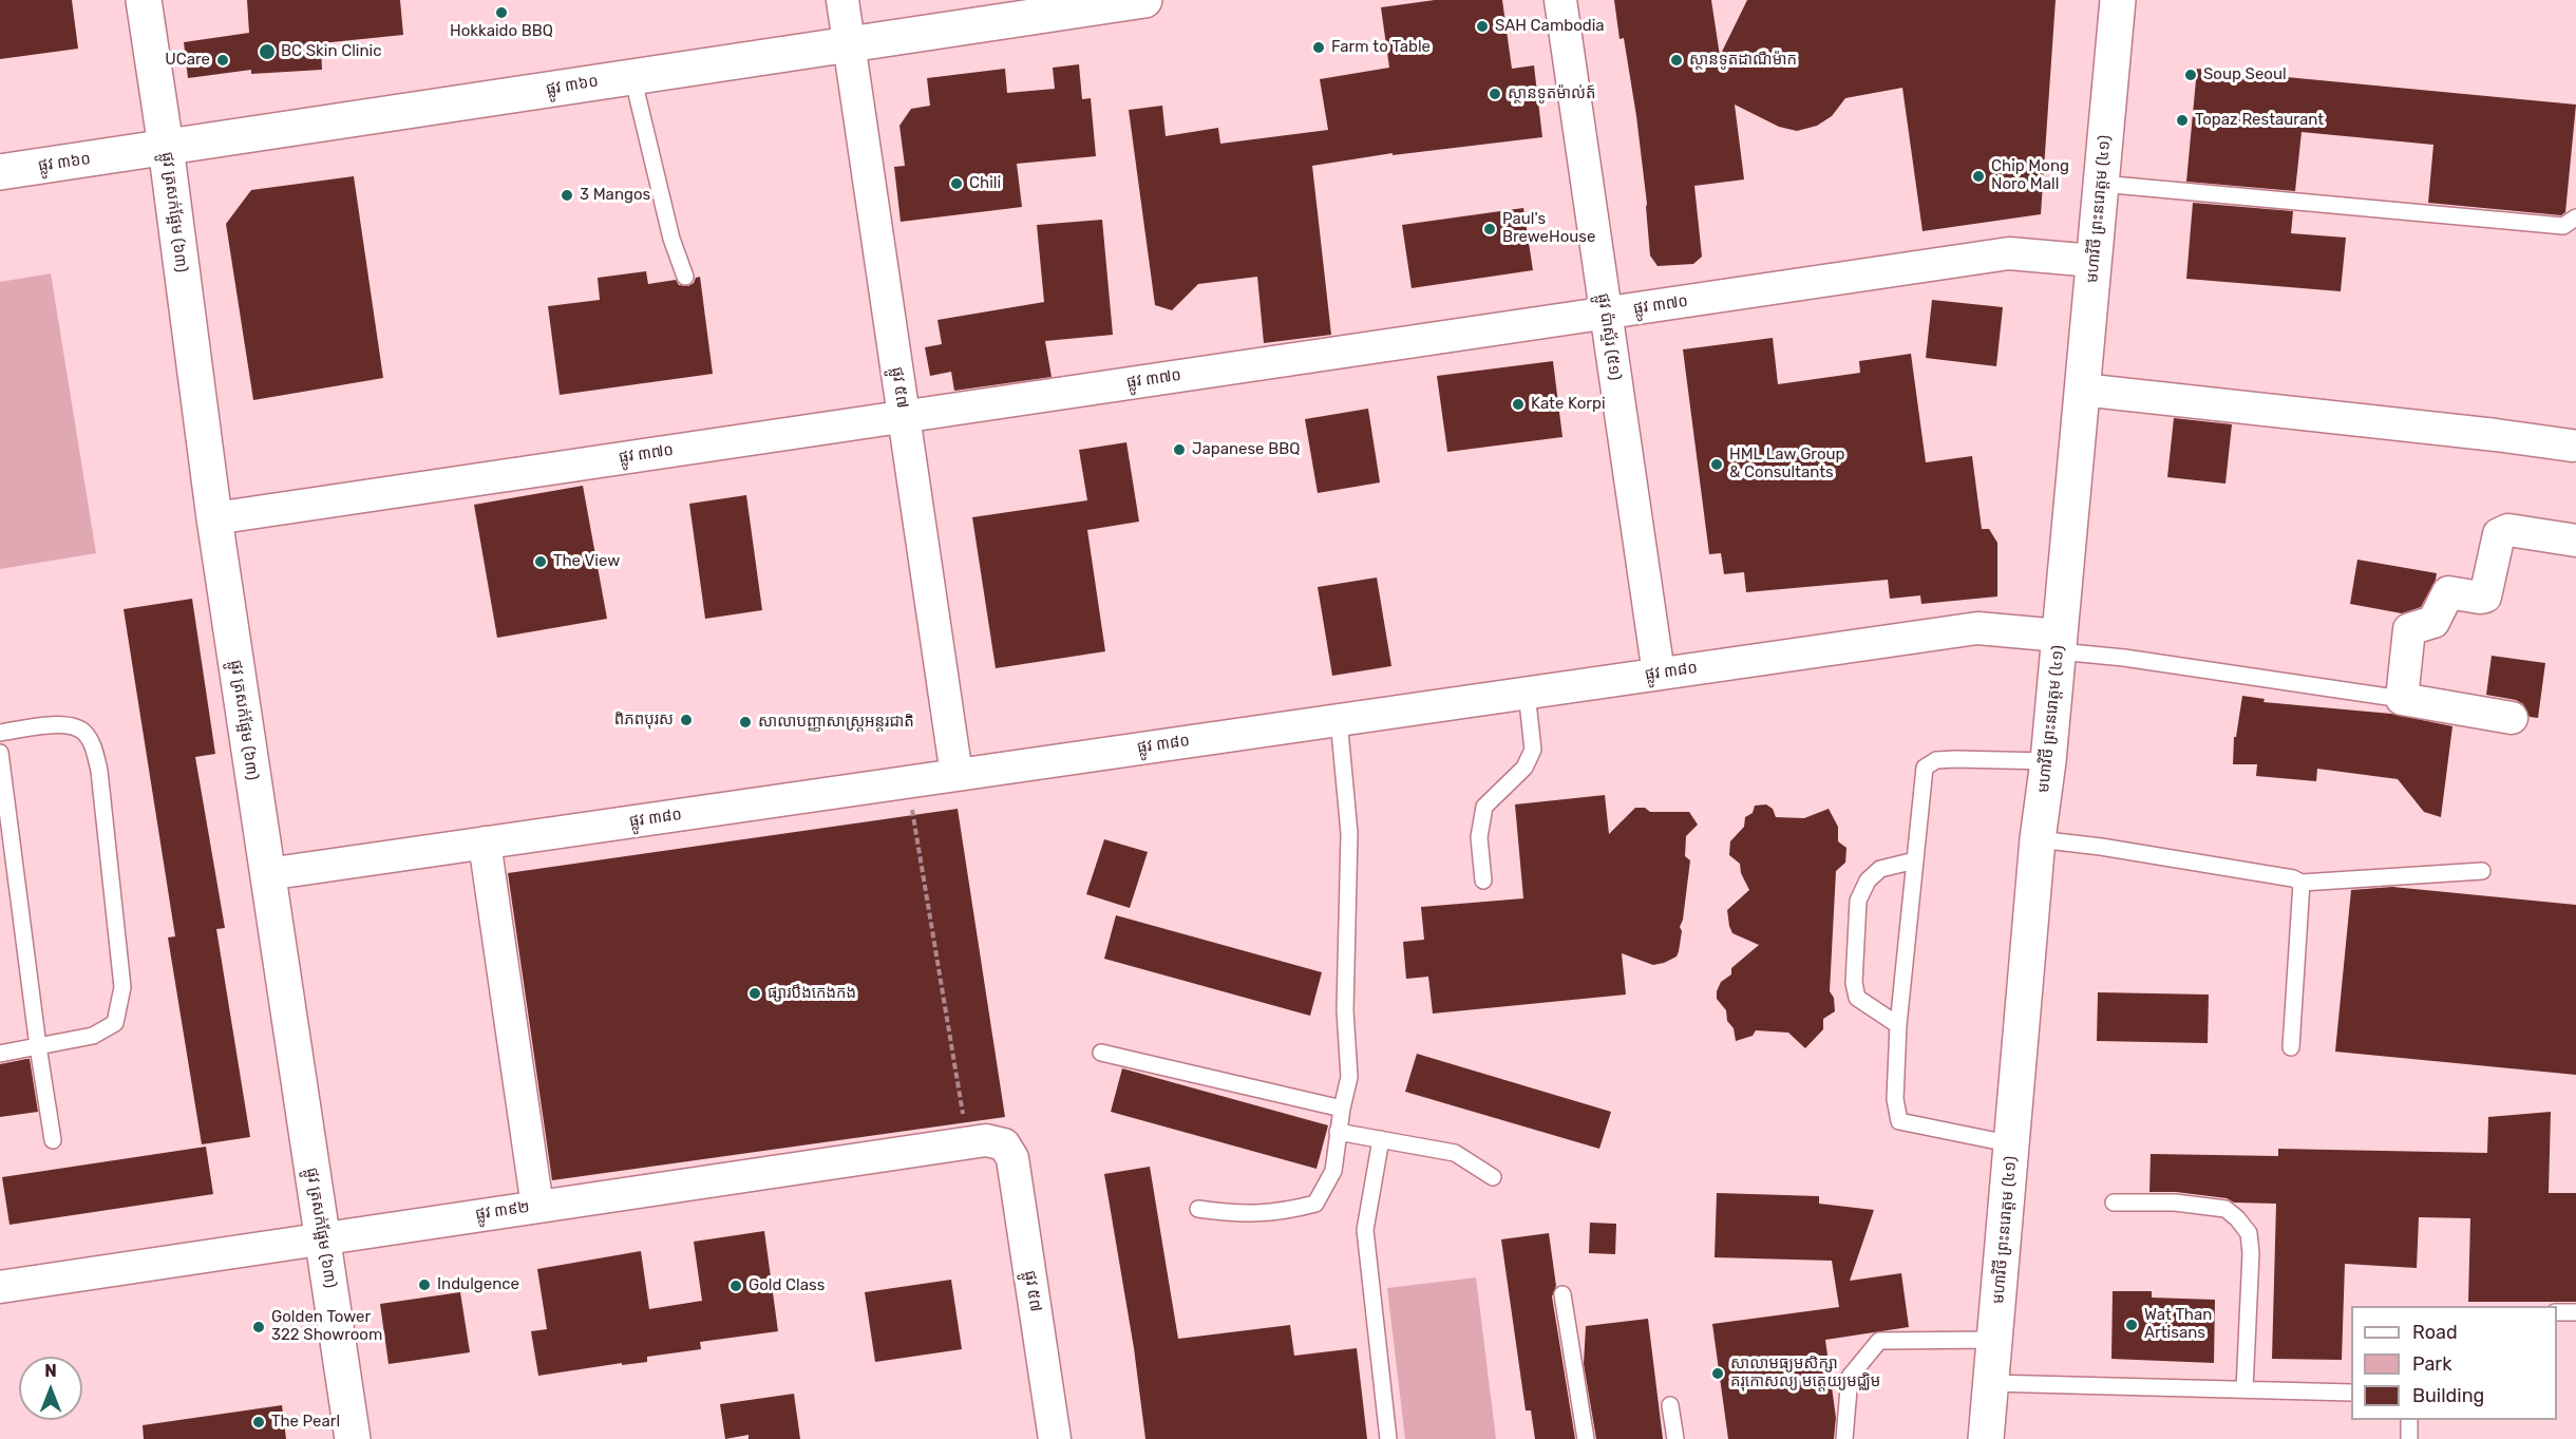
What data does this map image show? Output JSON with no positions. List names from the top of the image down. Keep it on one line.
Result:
{"streets":{"street":["ផ្លូវ ៣៦០","មហាវិថី ព្រះនរោត្តម (៤១)","ផ្លូវ ត្រសក់ផ្អែម (៦៣)","ផ្លូវ ៣៧០","ផ្លូវ ប៉ាស្ទ័រ (៥១)","ផ្លូវ ៥៧","ផ្លូវ ៣៨០","ផ្លូវ ៣៩២"]},"crossings":[["ផ្លូវ ៣៦០","ផ្លូវ ត្រសក់ផ្អែម (៦៣)"],["ផ្លូវ ៣៦០","ផ្លូវ ៥៧"],["មហាវិថី ព្រះនរោត្តម (៤១)","ផ្លូវ ៣៧០"],["មហាវិថី ព្រះនរោត្តម (៤១)","ផ្លូវ ៣៨០"],["ផ្លូវ ត្រសក់ផ្អែម (៦៣)","ផ្លូវ ៣៧០"],["ផ្លូវ ត្រសក់ផ្អែម (៦៣)","ផ្លូវ ៣៨០"],["ផ្លូវ ត្រសក់ផ្អែម (៦៣)","ផ្លូវ ៣៩២"],["ផ្លូវ ៣៧០","ផ្លូវ ប៉ាស្ទ័រ (៥១)"],["ផ្លូវ ៣៧០","ផ្លូវ ៥៧"],["ផ្លូវ ប៉ាស្ទ័រ (៥១)","ផ្លូវ ៣៨០"],["ផ្លូវ ៥៧","ផ្លូវ ៣៨០"],["ផ្លូវ ៥៧","ផ្លូវ ៣៩២"]],"places":["Hokkaido BBQ","SAH Cambodia","Farm to Table","BC Skin Clinic","UCare","ស្ថានទូតដាណឺម៉ាក","Soup Seoul","ស្ថានទូតម៉ាល់ត៍","Topaz Restaurant","Chip Mong Noro Mall","Chili","3 Mangos","Paul's BreweHouse","Kate Korpi","Japanese BBQ","HML Law Group & Consultants","The View","ពិភពបុរស","សាលាបញ្ញាសាស្ត្រអន្តរជាតិ","ផ្សារបឹងកេងកង","Indulgence","Gold Class","Wat Than Artisans","Golden Tower 322 Showroom","សាលាមធ្យមសិក្សា គរុកោសល្យ មត្តេយ្យមជ្ឈិម","The Pearl"],"legend":["Road","Park","Building"],"north":"top"}
